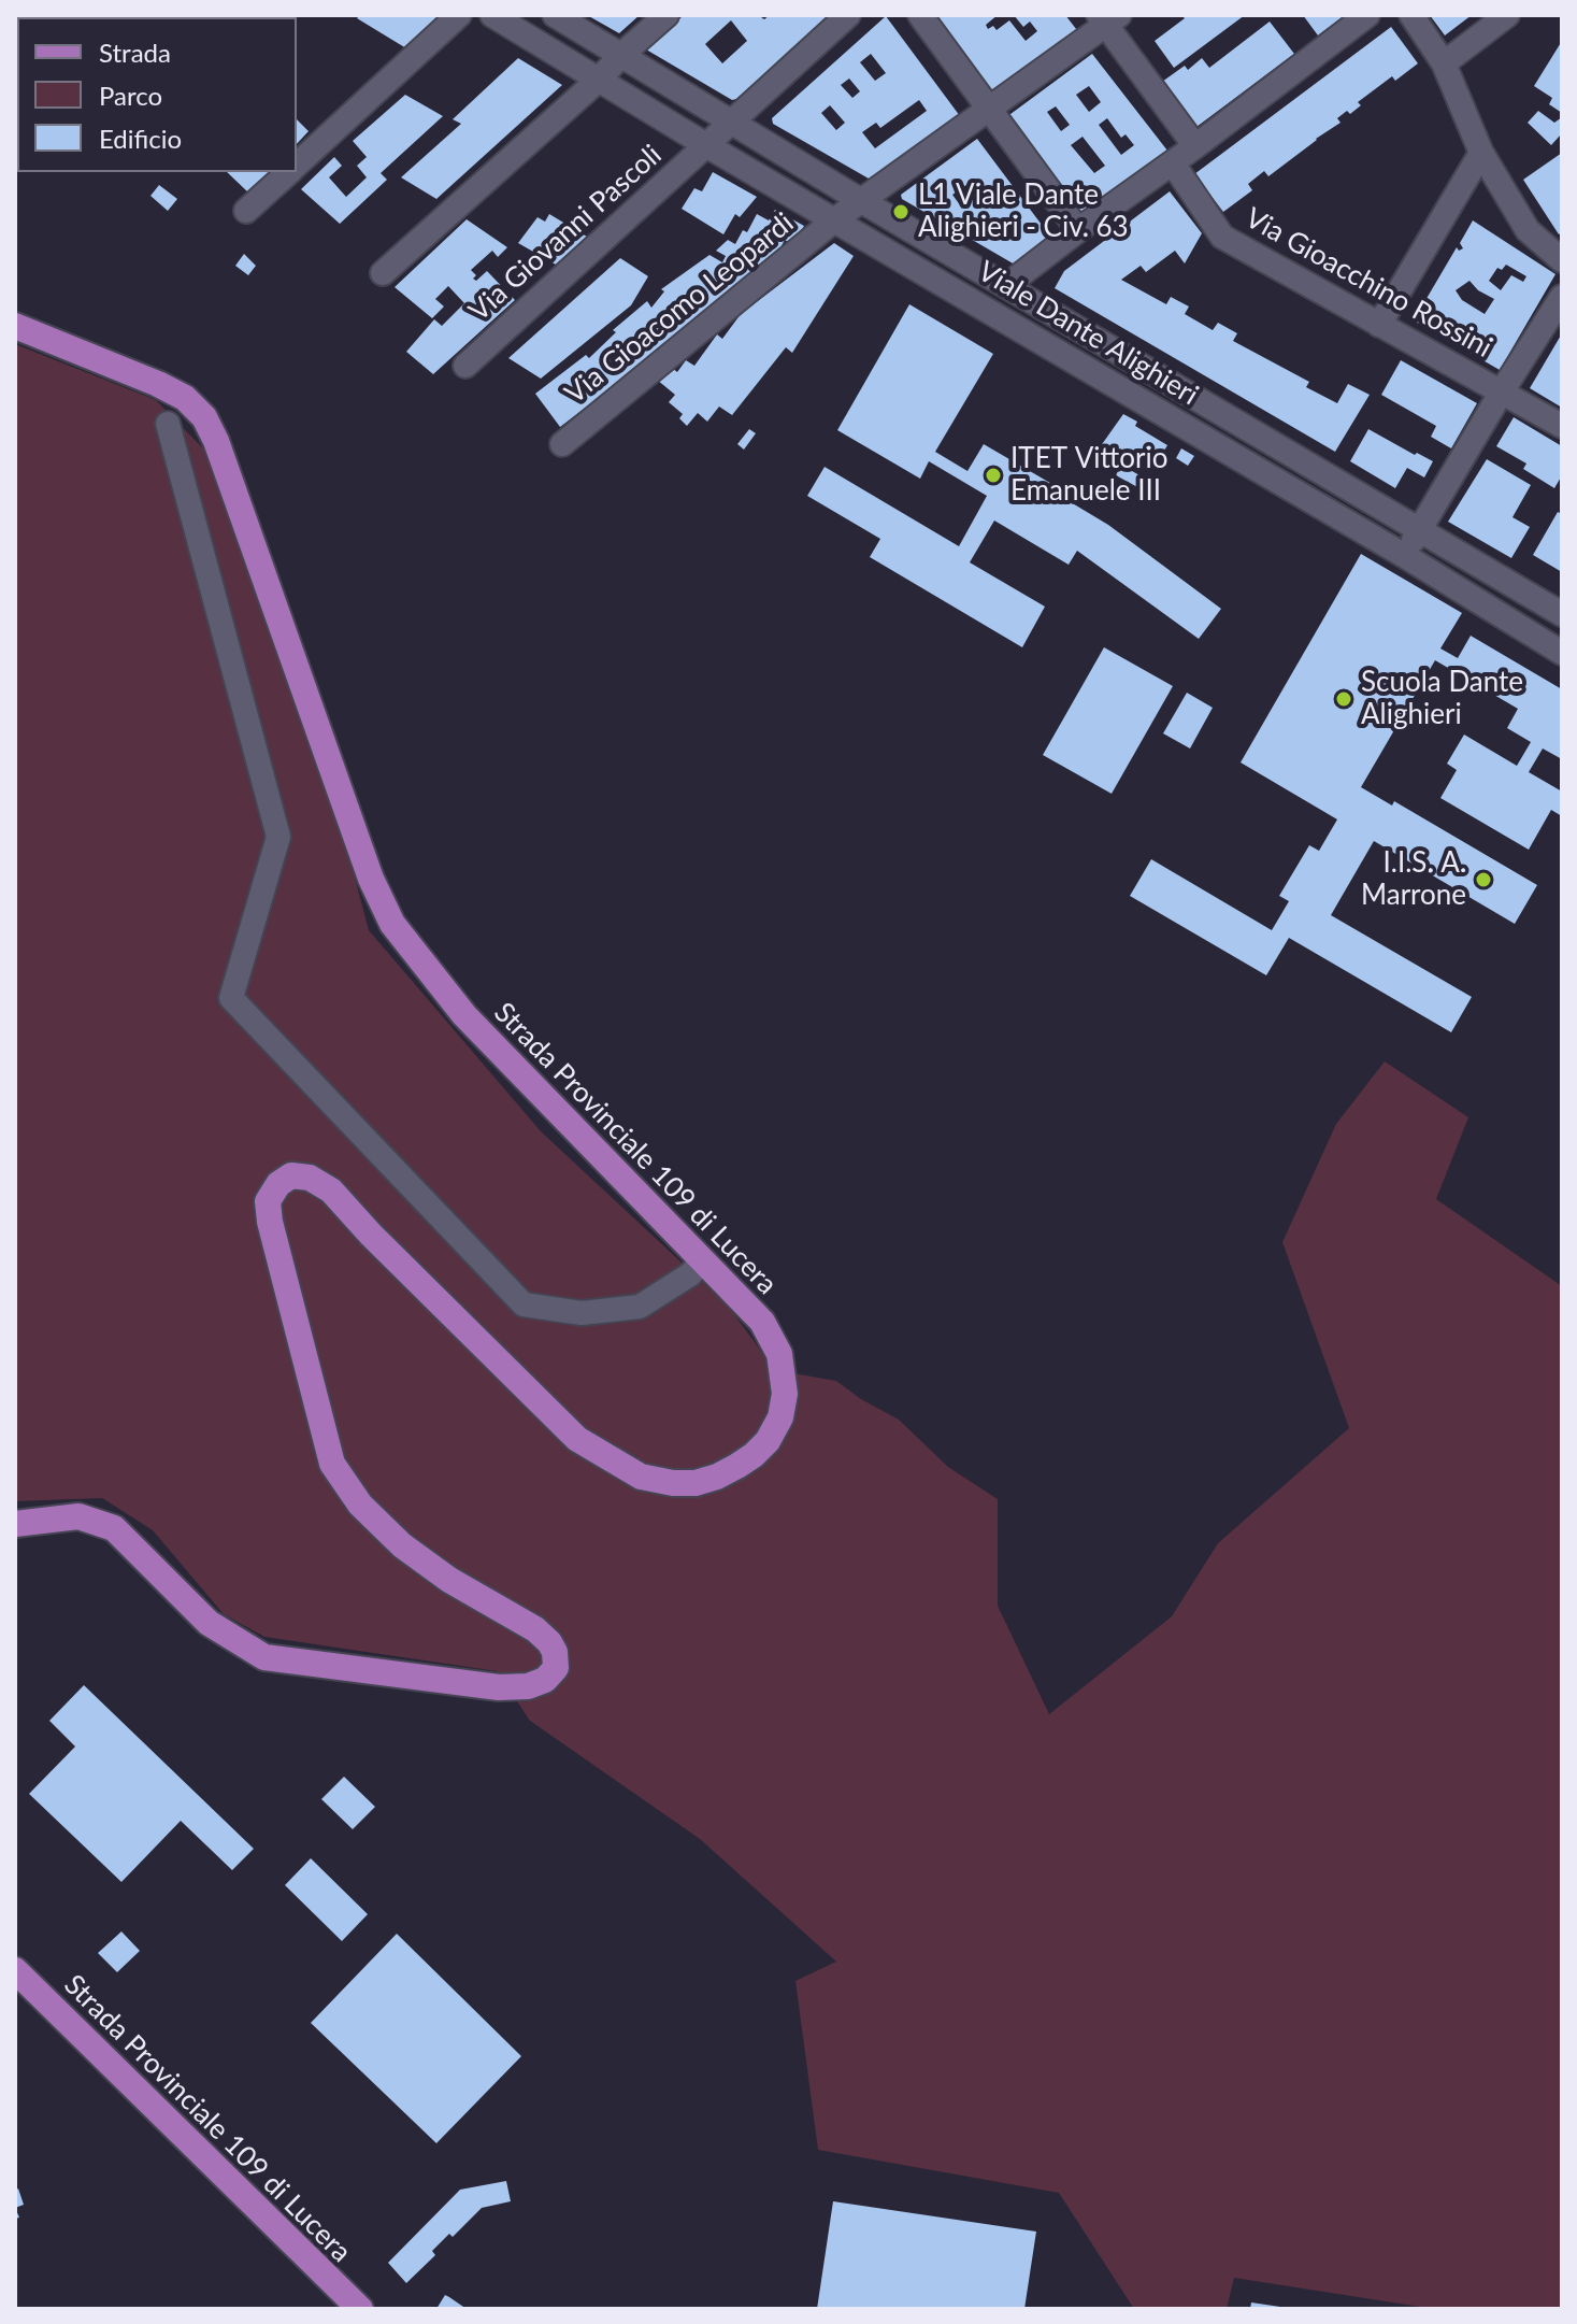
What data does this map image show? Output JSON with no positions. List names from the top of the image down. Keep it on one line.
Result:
{"streets":{"main road":["Strada Provinciale 109 di Lucera"],"street":["Via Giovanni Pascoli","Via Gioacchino Rossini","Via Gioacomo Leopardi","Viale Dante Alighieri"]},"crossings":[["Via Giovanni Pascoli","Viale Dante Alighieri"],["Via Gioacomo Leopardi","Viale Dante Alighieri"]],"places":["L1 Viale Dante Alighieri - Civ. 63","ITET Vittorio Emanuele III","Scuola Dante Alighieri","I.I.S. A. Marrone"],"legend":["Strada","Parco","Edificio"]}
